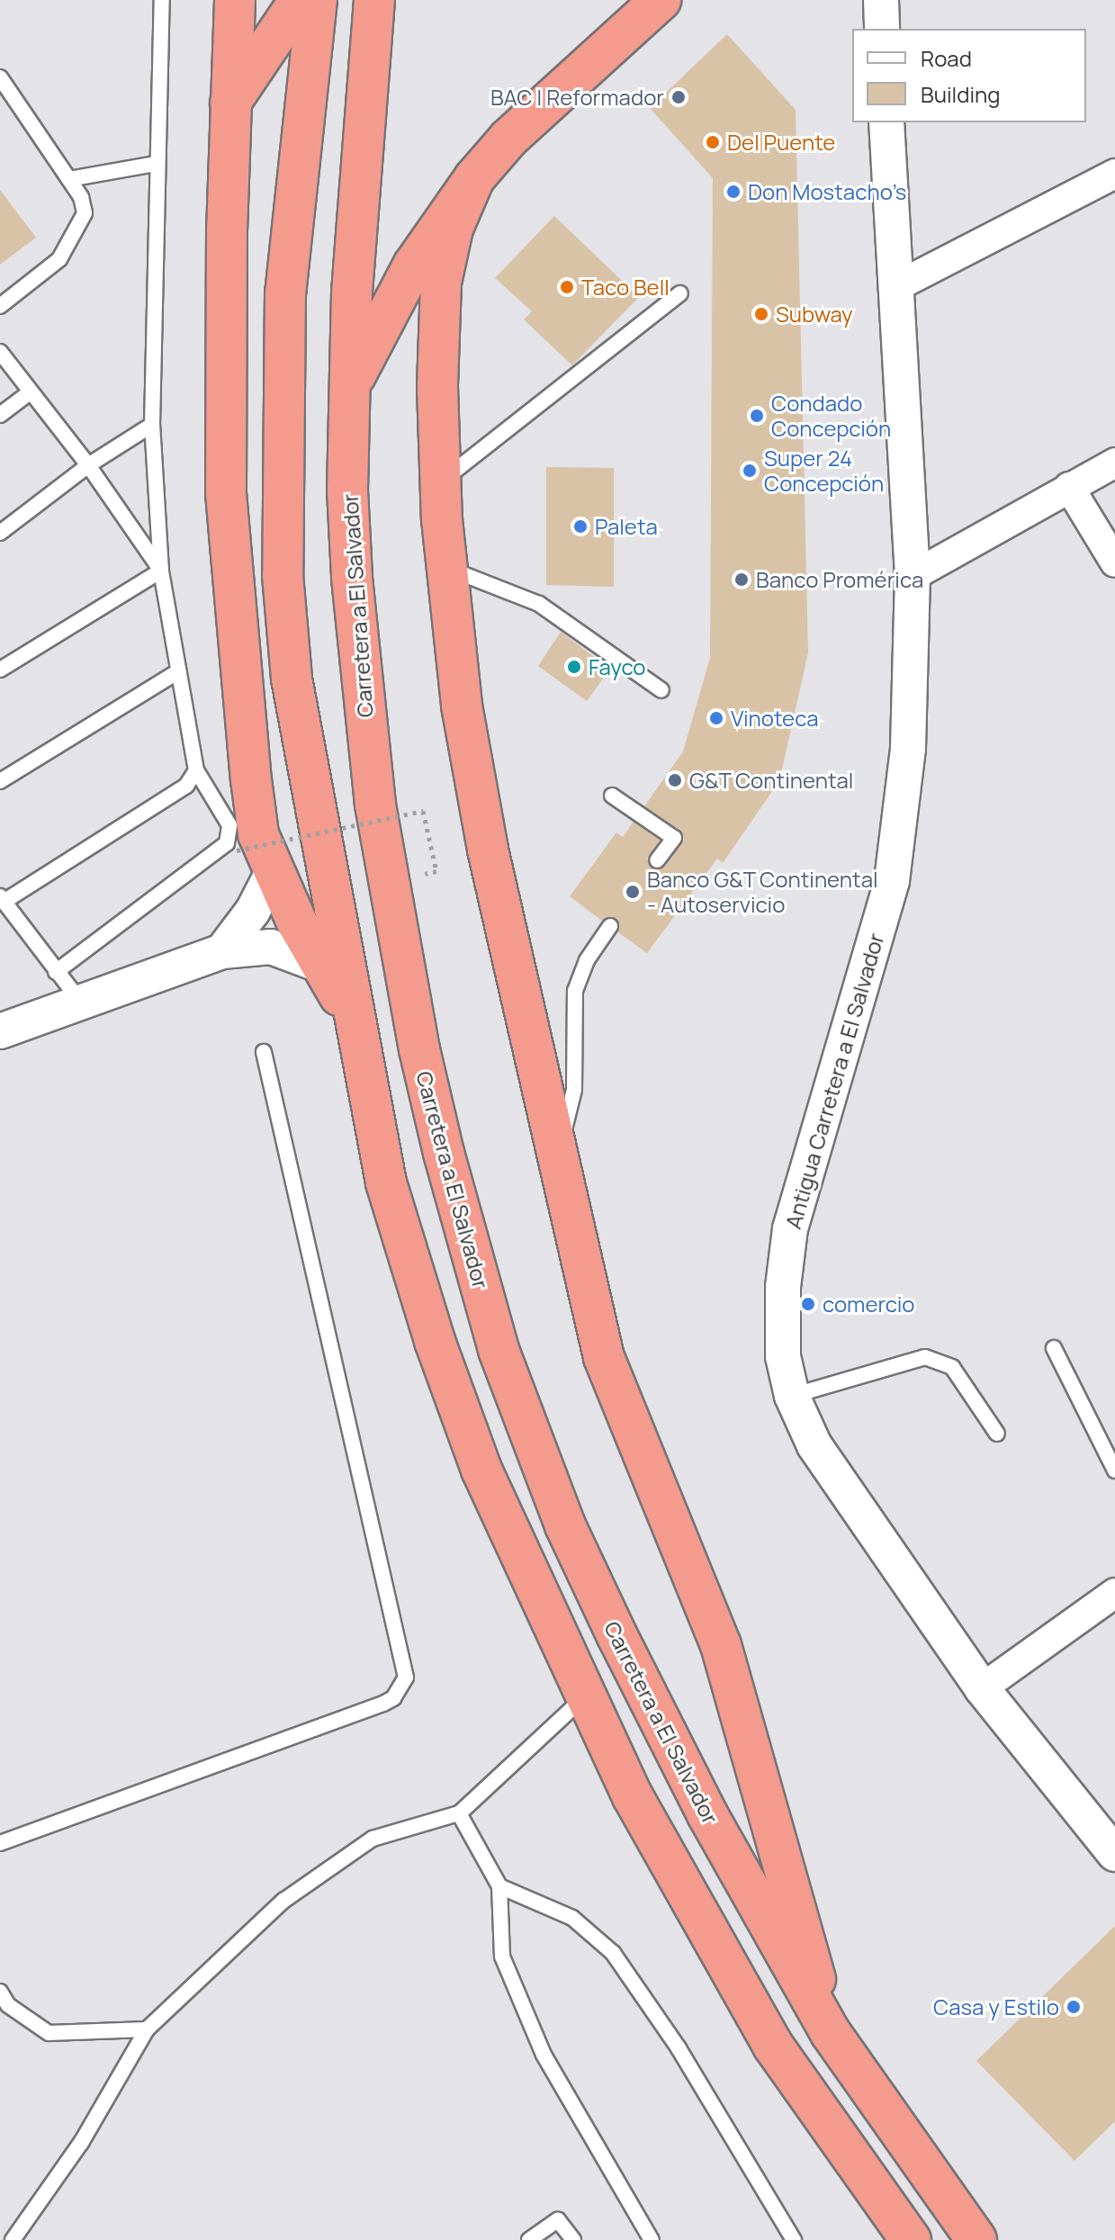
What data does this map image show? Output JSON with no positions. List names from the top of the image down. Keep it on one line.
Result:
{"streets":{"highway":["Carretera a El Salvador"],"street":["Antigua Carretera a El Salvador"]},"places":["BAC | Reformador","Del Puente","Don Mostacho’s","Taco Bell","Subway","Condado Concepción","Super 24 Concepción","Paleta","Banco Promérica","Fayco","Vinoteca","G&T Continental","Banco G&T Continental - Autoservicio","comercio","Casa y Estilo"],"legend":["Road","Building"]}
